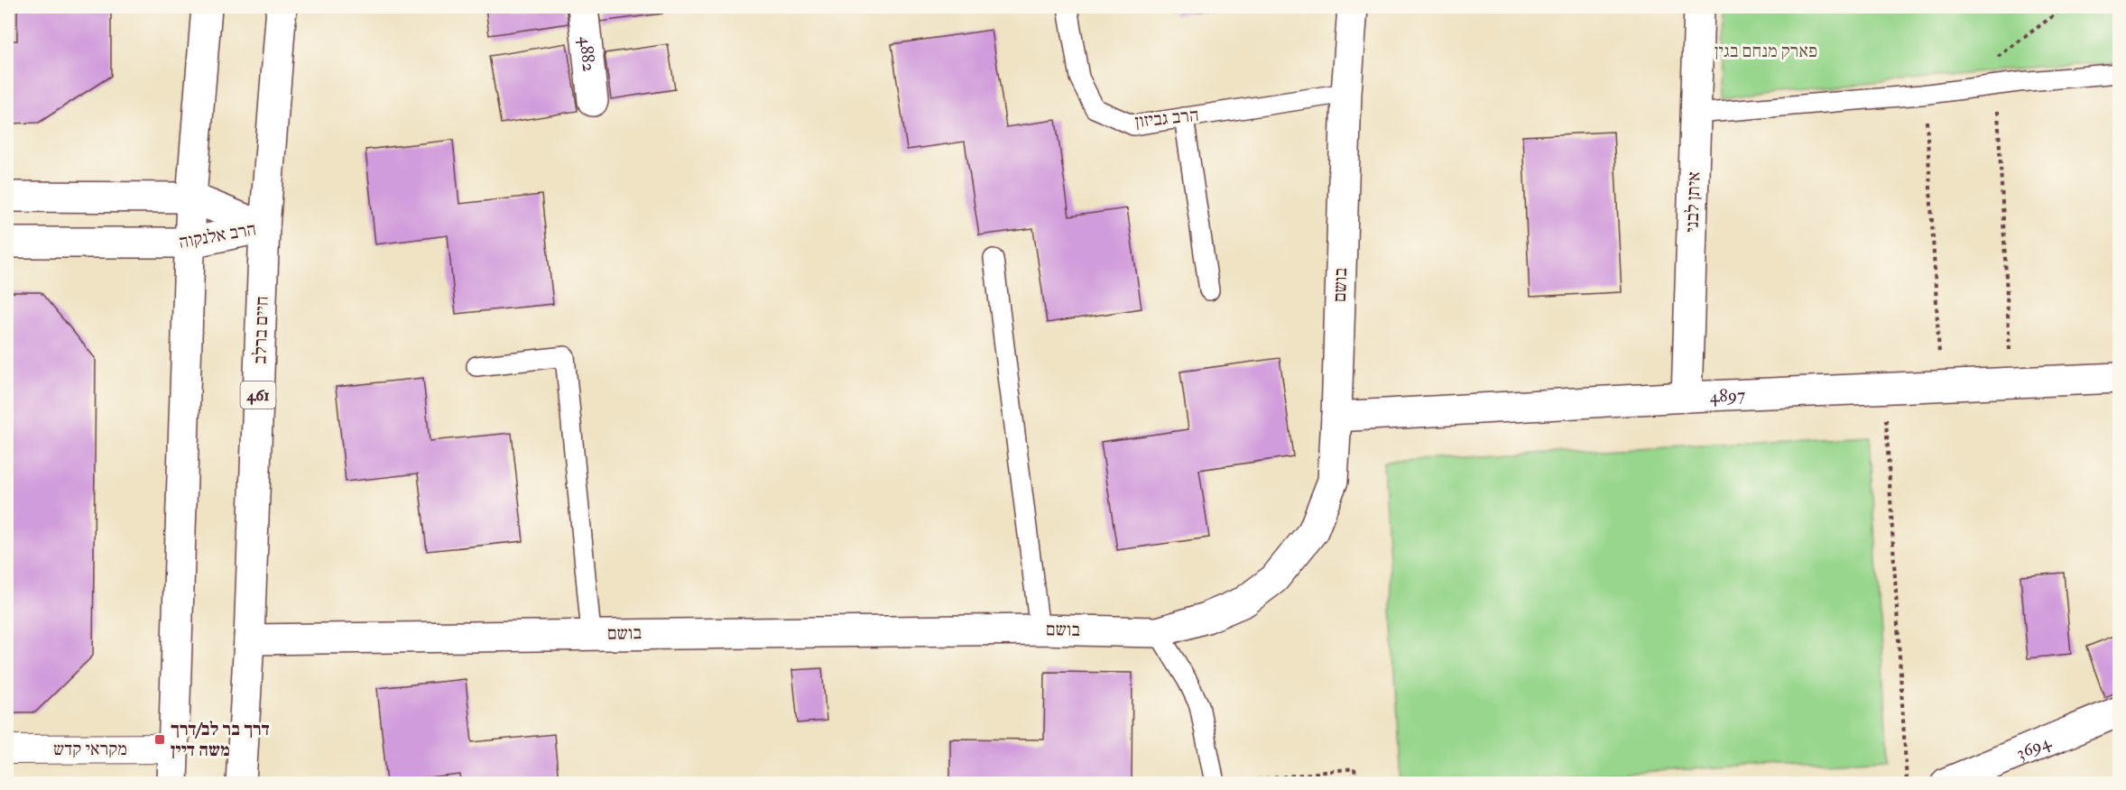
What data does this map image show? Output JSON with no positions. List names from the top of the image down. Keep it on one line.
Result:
{"streets":{"street":["4882","איתן לבני","הרב אלנקוה","בושם","חיים ברלב","461","4897","3694","מקראי קדש"],"lane":["הרב גביזון"]},"crossings":[["הרב גביזון","בושם"],["איתן לבני","4897"],["הרב אלנקוה","חיים ברלב"],["בושם","חיים ברלב"],["בושם","4897"]],"parks":["פארק מנחם בגין"],"places":{"transit":["דרך בר לב/דרך משה דיין"]}}
